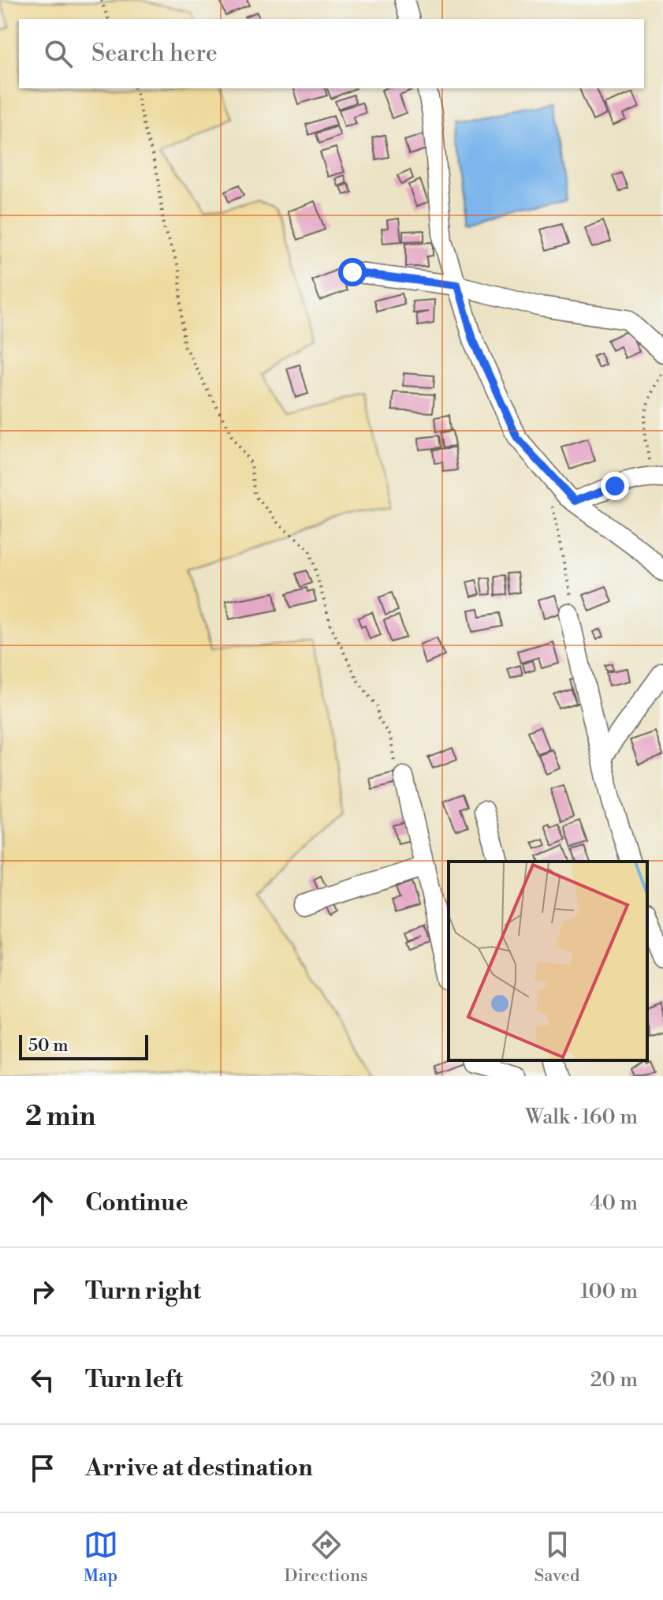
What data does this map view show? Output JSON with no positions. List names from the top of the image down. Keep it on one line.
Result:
{"scale_bar":"50 m","page":{"search":"Search here","scale":"50 m","heading":["2 min","Walk · 160 m"],"list":[["Continue","40 m"],["Turn right","100 m"],["Turn left","20 m"],"Arrive at destination"],"nav":["Map","Directions","Saved"]}}
